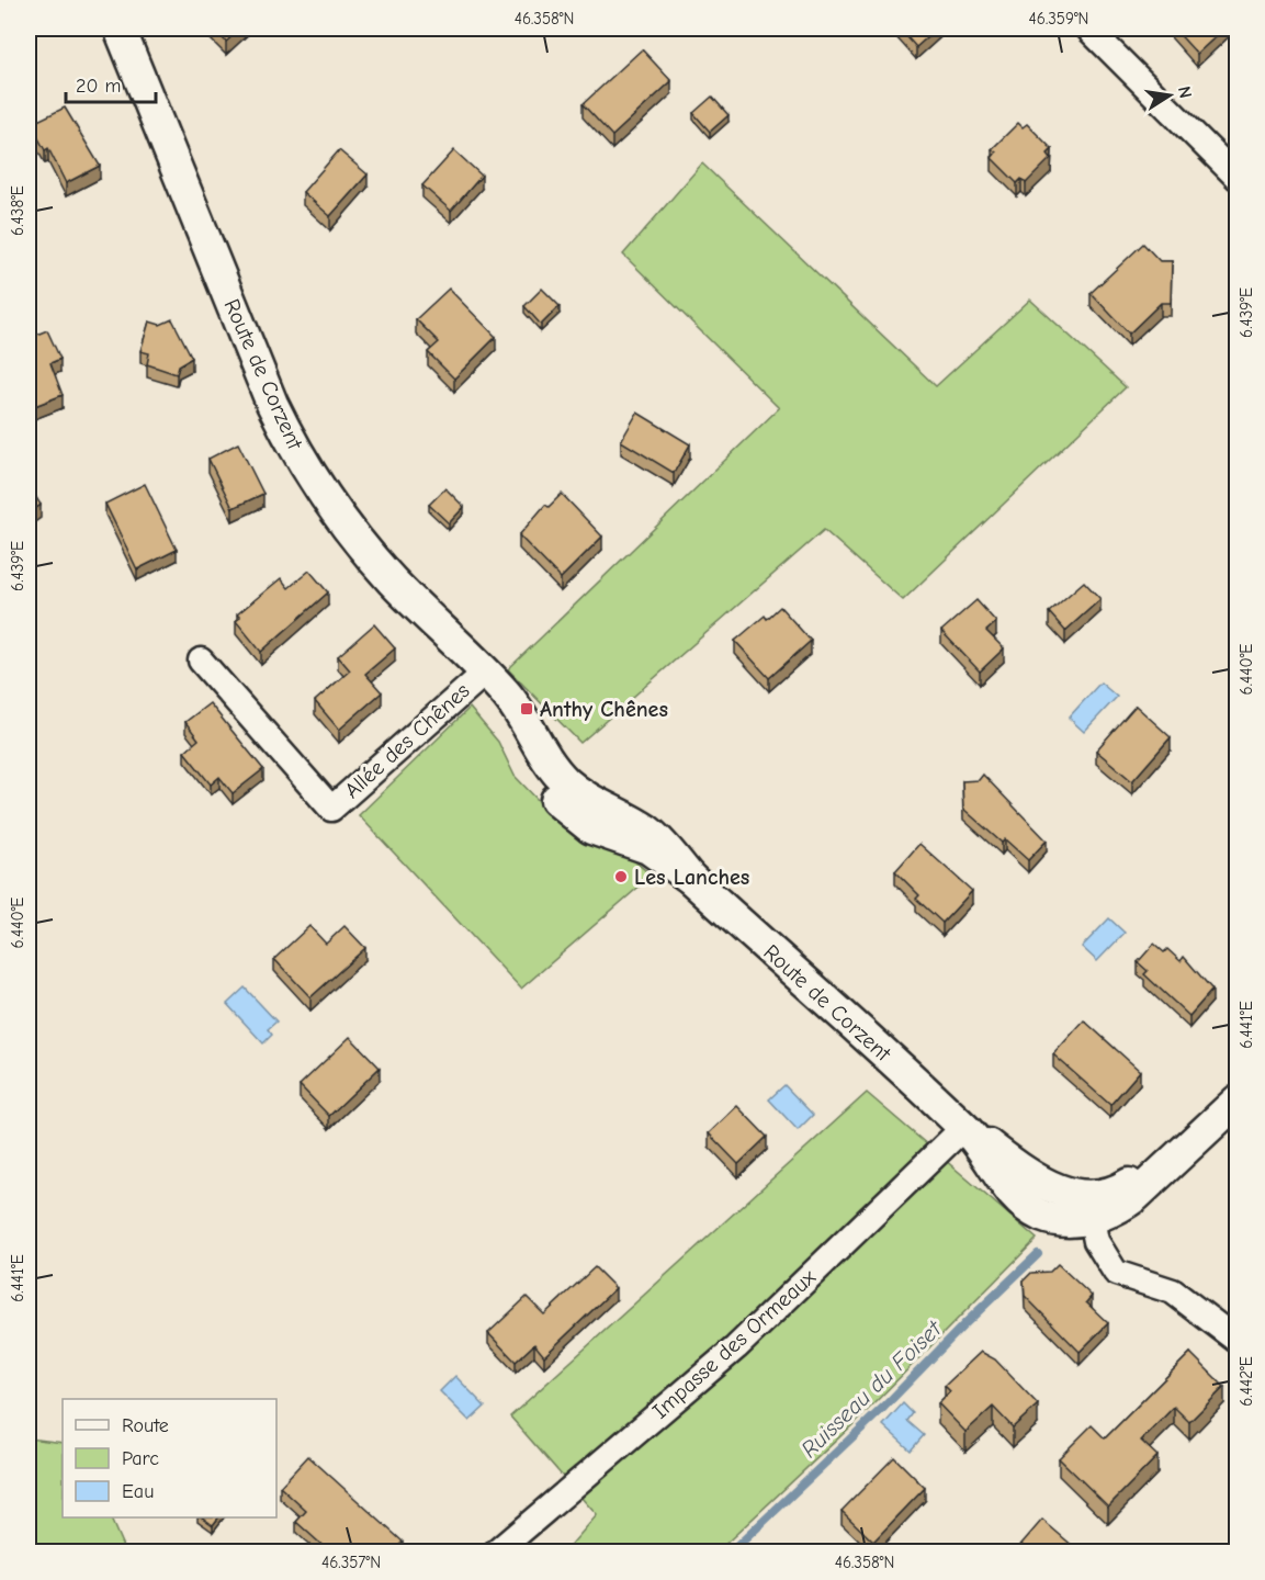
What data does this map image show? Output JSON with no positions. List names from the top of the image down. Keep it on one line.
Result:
{"streets":{"street":["Route de Corzent","Allée des Chênes","Impasse des Ormeaux"]},"crossings":[["Route de Corzent","Allée des Chênes"],["Route de Corzent","Impasse des Ormeaux"]],"water":["Ruisseau du Foiset"],"places":{"transit":["Anthy Chênes"],"other":["Les Lanches"]},"legend":["Route","Parc","Eau"],"scale_bar":"20 m","north":"right","coordinates":["46.358°N","46.359°N","6.438°E","6.439°E","6.440°E","6.441°E","6.442°E","46.357°N"]}
